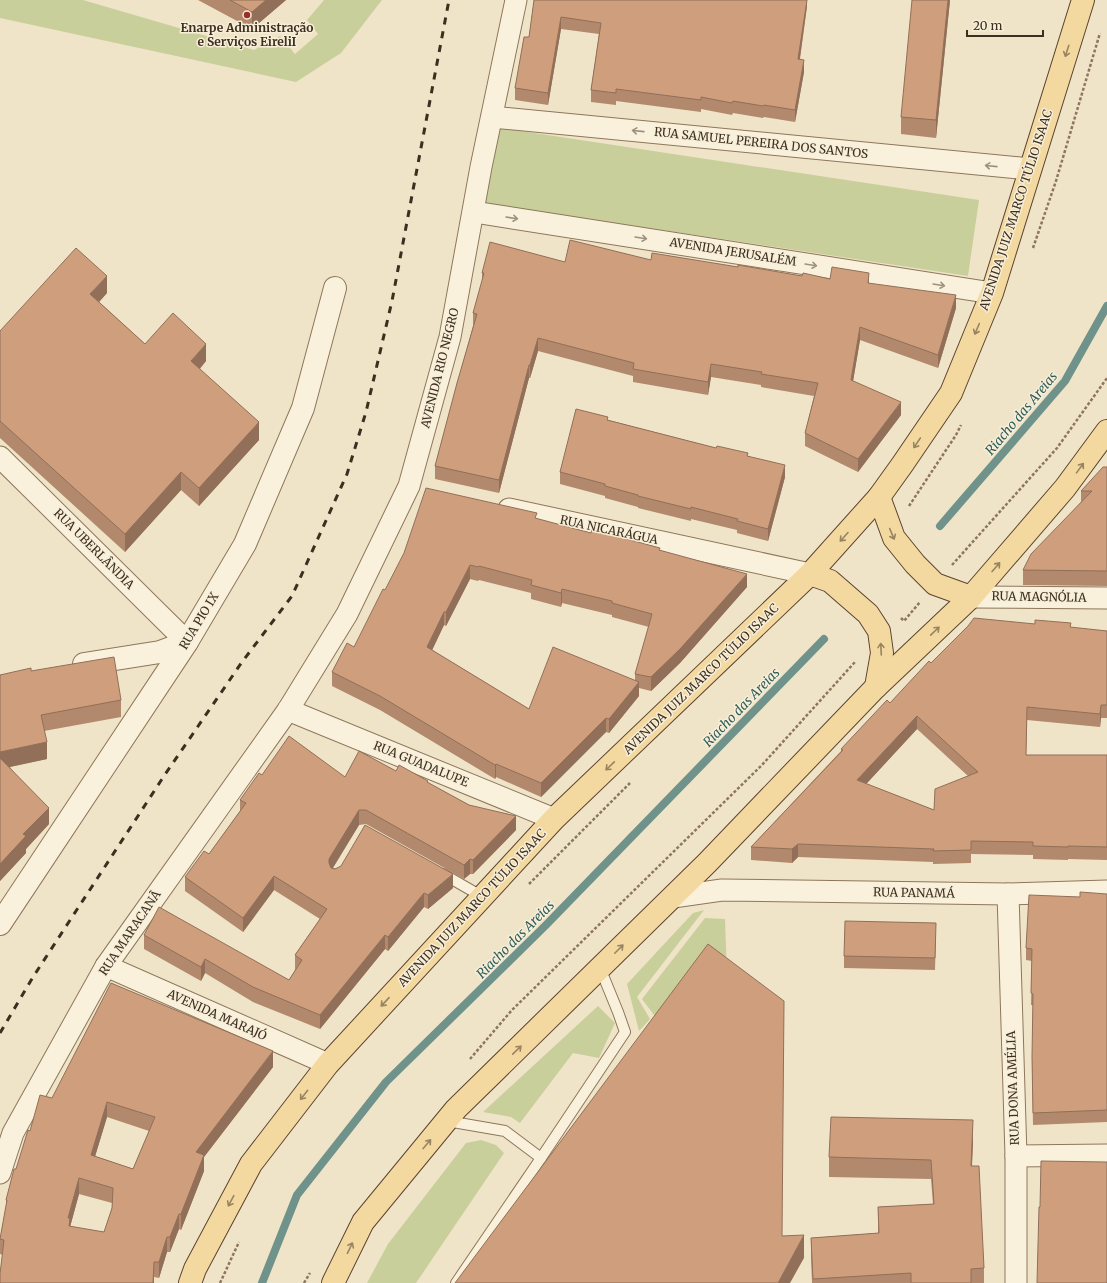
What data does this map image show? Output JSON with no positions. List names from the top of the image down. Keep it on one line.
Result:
{"streets":{"main road":["AVENIDA JUIZ MARCO TÚLIO ISAAC"],"street":["RUA SAMUEL PEREIRA DOS SANTOS","AVENIDA JERUSALÉM","AVENIDA RIO NEGRO","RUA NICARÁGUA","RUA UBERLÂNDIA","RUA MAGNÓLIA","RUA PIO IX","RUA GUADALUPE","RUA PANAMÁ","RUA MARACANÃ","AVENIDA MARAJÓ","RUA DONA AMÉLIA"]},"crossings":[["RUA SAMUEL PEREIRA DOS SANTOS","AVENIDA JUIZ MARCO TÚLIO ISAAC"],["RUA SAMUEL PEREIRA DOS SANTOS","AVENIDA RIO NEGRO"],["AVENIDA JUIZ MARCO TÚLIO ISAAC","AVENIDA JERUSALÉM"],["AVENIDA JUIZ MARCO TÚLIO ISAAC","RUA NICARÁGUA"],["AVENIDA JUIZ MARCO TÚLIO ISAAC","RUA GUADALUPE"],["AVENIDA JUIZ MARCO TÚLIO ISAAC","AVENIDA MARAJÓ"],["AVENIDA JERUSALÉM","AVENIDA RIO NEGRO"],["AVENIDA RIO NEGRO","RUA GUADALUPE"],["AVENIDA RIO NEGRO","RUA MARACANÃ"],["RUA UBERLÂNDIA","RUA PIO IX"],["RUA GUADALUPE","RUA MARACANÃ"],["RUA PANAMÁ","RUA DONA AMÉLIA"],["RUA MARACANÃ","AVENIDA MARAJÓ"]],"one_way":["RUA SAMUEL PEREIRA DOS SANTOS","AVENIDA JERUSALÉM"],"water":["Riacho das Areias"],"places":["Enarpe Administração e Serviços EireliI"],"scale_bar":"20 m"}
